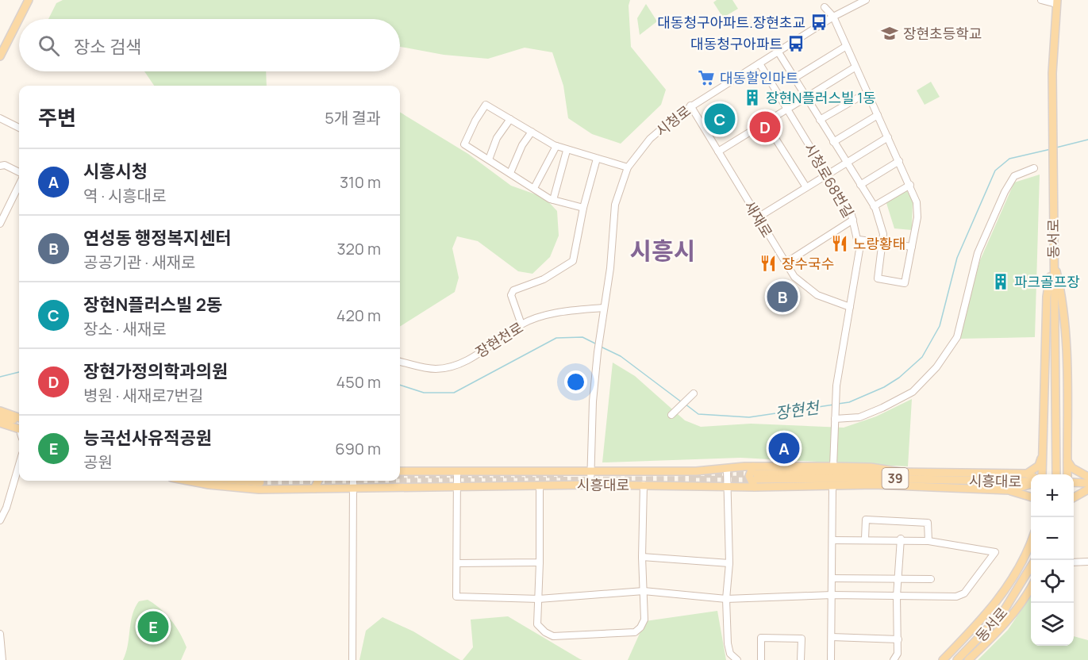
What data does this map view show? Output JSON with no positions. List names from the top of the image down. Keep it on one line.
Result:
{"streets":{"main road":["동서로","39","시흥대로"],"street":["시청로","시청로68번길","새재로","장현천로"]},"crossings":[["시청로","시청로68번길"],["시청로","새재로"],["시청로","장현천로"],["시청로","시흥대로"],["시청로68번길","새재로"],["시청로68번길","시흥대로"]],"districts":["시흥시"],"water":["장현천"],"places":{"bus stop":["대동청구아파트.장현초교","대동청구아파트"],"school or university":["장현초등학교"],"supermarket":["대동할인마트"],"building":["장현N플러스빌 1동","파크골프장"],"restaurant":["노랑황태","장수국수"]},"page":{"search":"장소 검색","heading":["주변","5개 결과"],"pins":["C","D","B","A","E"],"list":[{"mark":"A","name":"시흥시청","note":"역 · 시흥대로","value":"310 m"},{"mark":"B","name":"연성동 행정복지센터","note":"공공기관 · 새재로","value":"320 m"},{"mark":"C","name":"장현N플러스빌 2동","note":"장소 · 새재로","value":"420 m"},{"mark":"D","name":"장현가정의학과의원","note":"병원 · 새재로7번길","value":"450 m"},{"mark":"E","name":"능곡선사유적공원","note":"공원","value":"690 m"}],"map_buttons":["+","−"]}}
